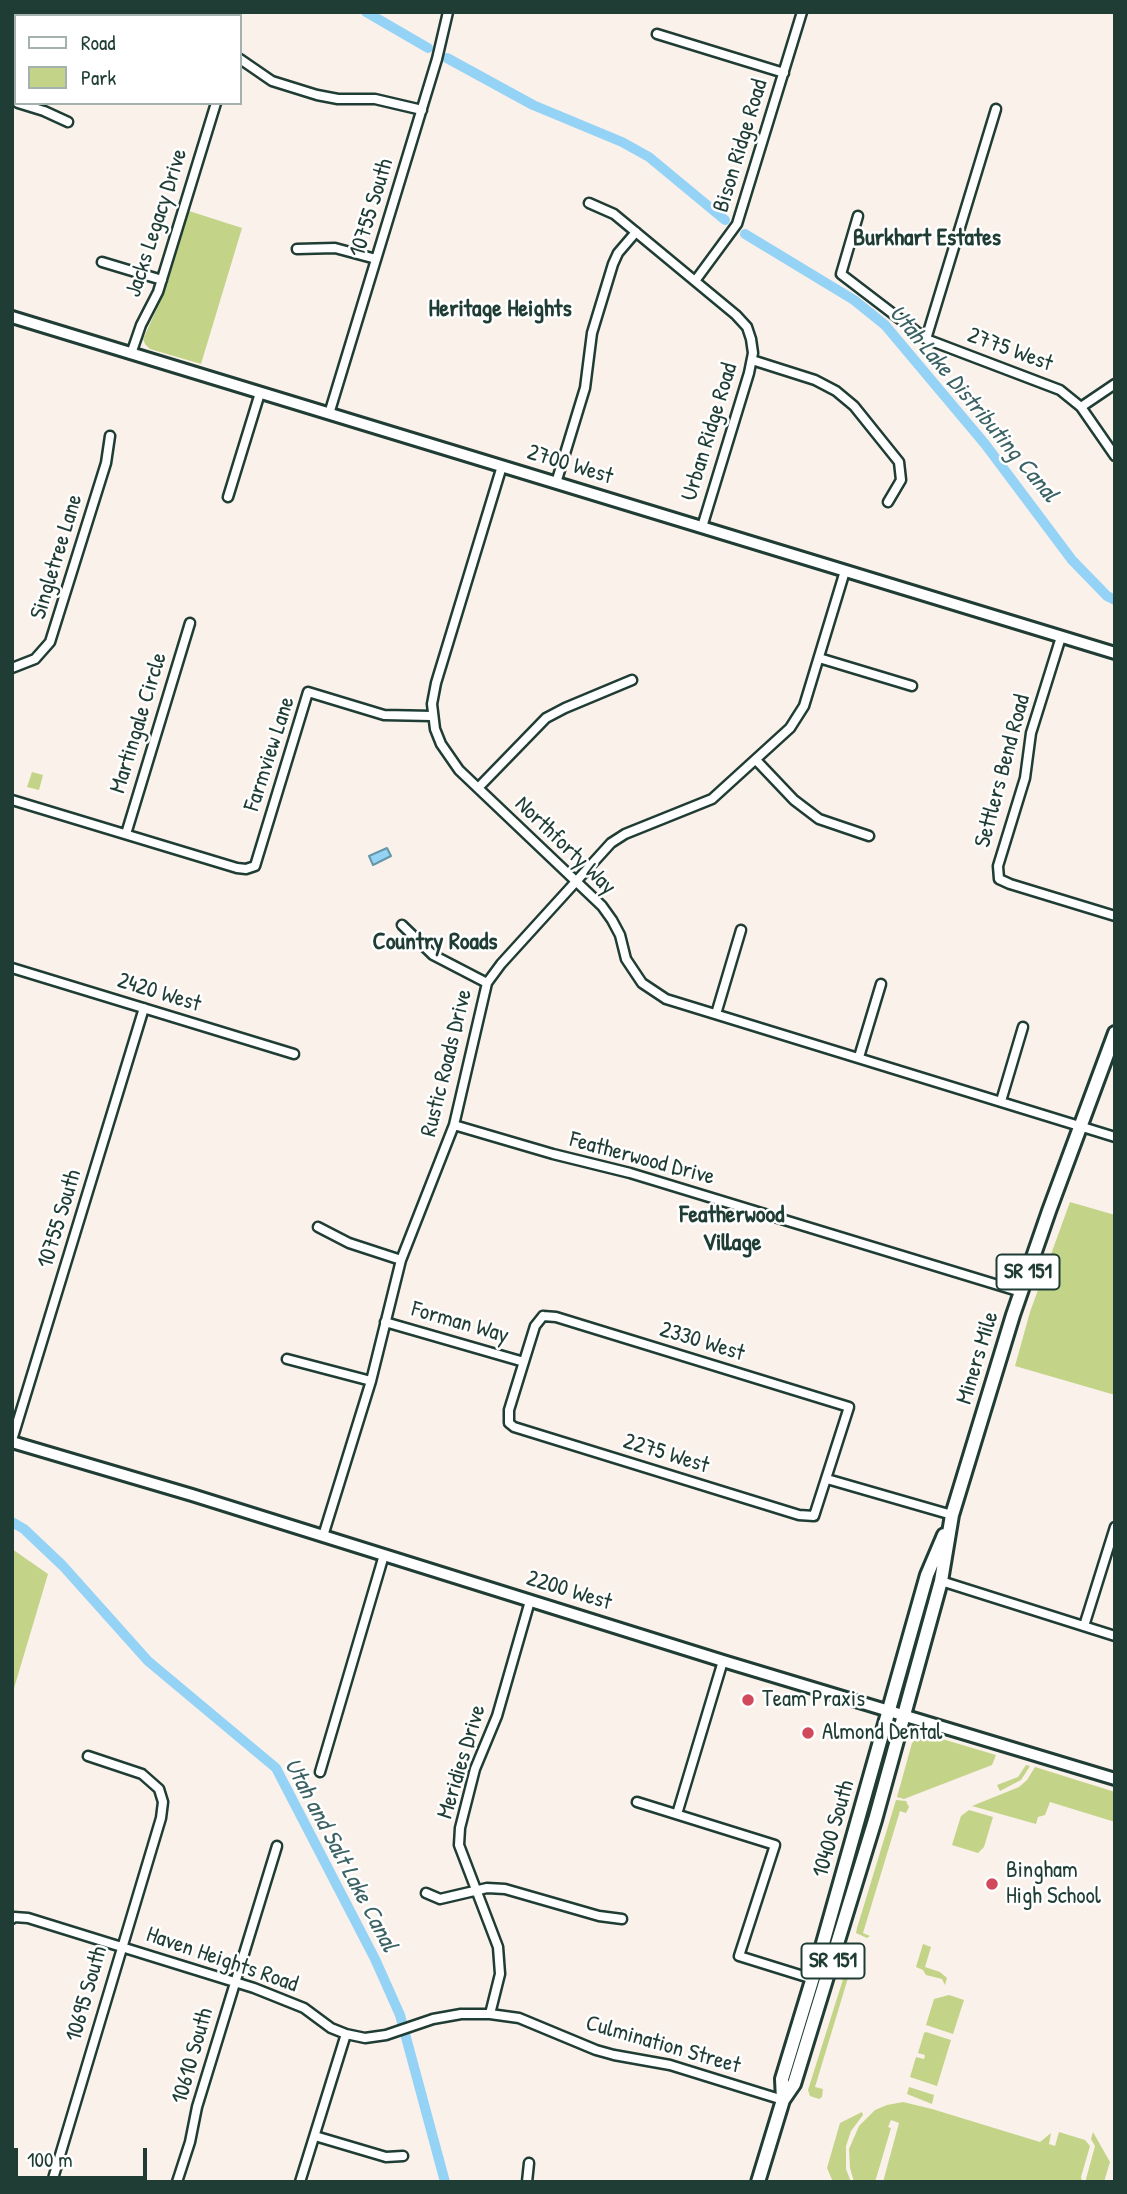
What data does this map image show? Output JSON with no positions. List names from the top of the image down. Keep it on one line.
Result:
{"streets":{"main road":["2700 West","SR 151","Miners Mile","2200 West","10400 South"],"street":["Bison Ridge Road","10755 South","Jacks Legacy Drive","2775 West","Urban Ridge Road","Singletree Lane","Martingale Circle","Farmview Lane","Settlers Bend Road","Northforty Way","2420 West","Rustic Roads Drive","Featherwood Drive","Forman Way","2330 West","2275 West","Meridies Drive","Haven Heights Road","10695 South","Culmination Street","10610 South"]},"crossings":[["Bison Ridge Road","Urban Ridge Road"],["10755 South","2700 West"],["10755 South","2420 West"],["10755 South","2200 West"],["Jacks Legacy Drive","2700 West"],["Urban Ridge Road","2700 West"],["2700 West","Settlers Bend Road"],["2700 West","Northforty Way"],["2700 West","Rustic Roads Drive"],["Martingale Circle","Farmview Lane"],["Farmview Lane","Northforty Way"],["Northforty Way","Rustic Roads Drive"],["Northforty Way","Miners Mile"],["Rustic Roads Drive","Featherwood Drive"],["Rustic Roads Drive","Forman Way"],["Rustic Roads Drive","2200 West"],["Featherwood Drive","Miners Mile"],["SR 151","10400 South"],["SR 151","Culmination Street"],["Forman Way","2330 West"],["Forman Way","2275 West"],["2330 West","2275 West"],["Miners Mile","10400 South"],["2200 West","Meridies Drive"],["2200 West","10400 South"],["Meridies Drive","Culmination Street"],["10400 South","Culmination Street"],["Haven Heights Road","10695 South"],["Haven Heights Road","Culmination Street"],["Haven Heights Road","10610 South"]],"districts":["Burkhart Estates","Heritage Heights","Country Roads","Featherwood Village"],"water":["Utah Lake Distributing Canal","Utah and Salt Lake Canal"],"places":["Team Praxis","Almond Dental","Bingham High School"],"legend":["Road","Park"],"scale_bar":"100 m"}
